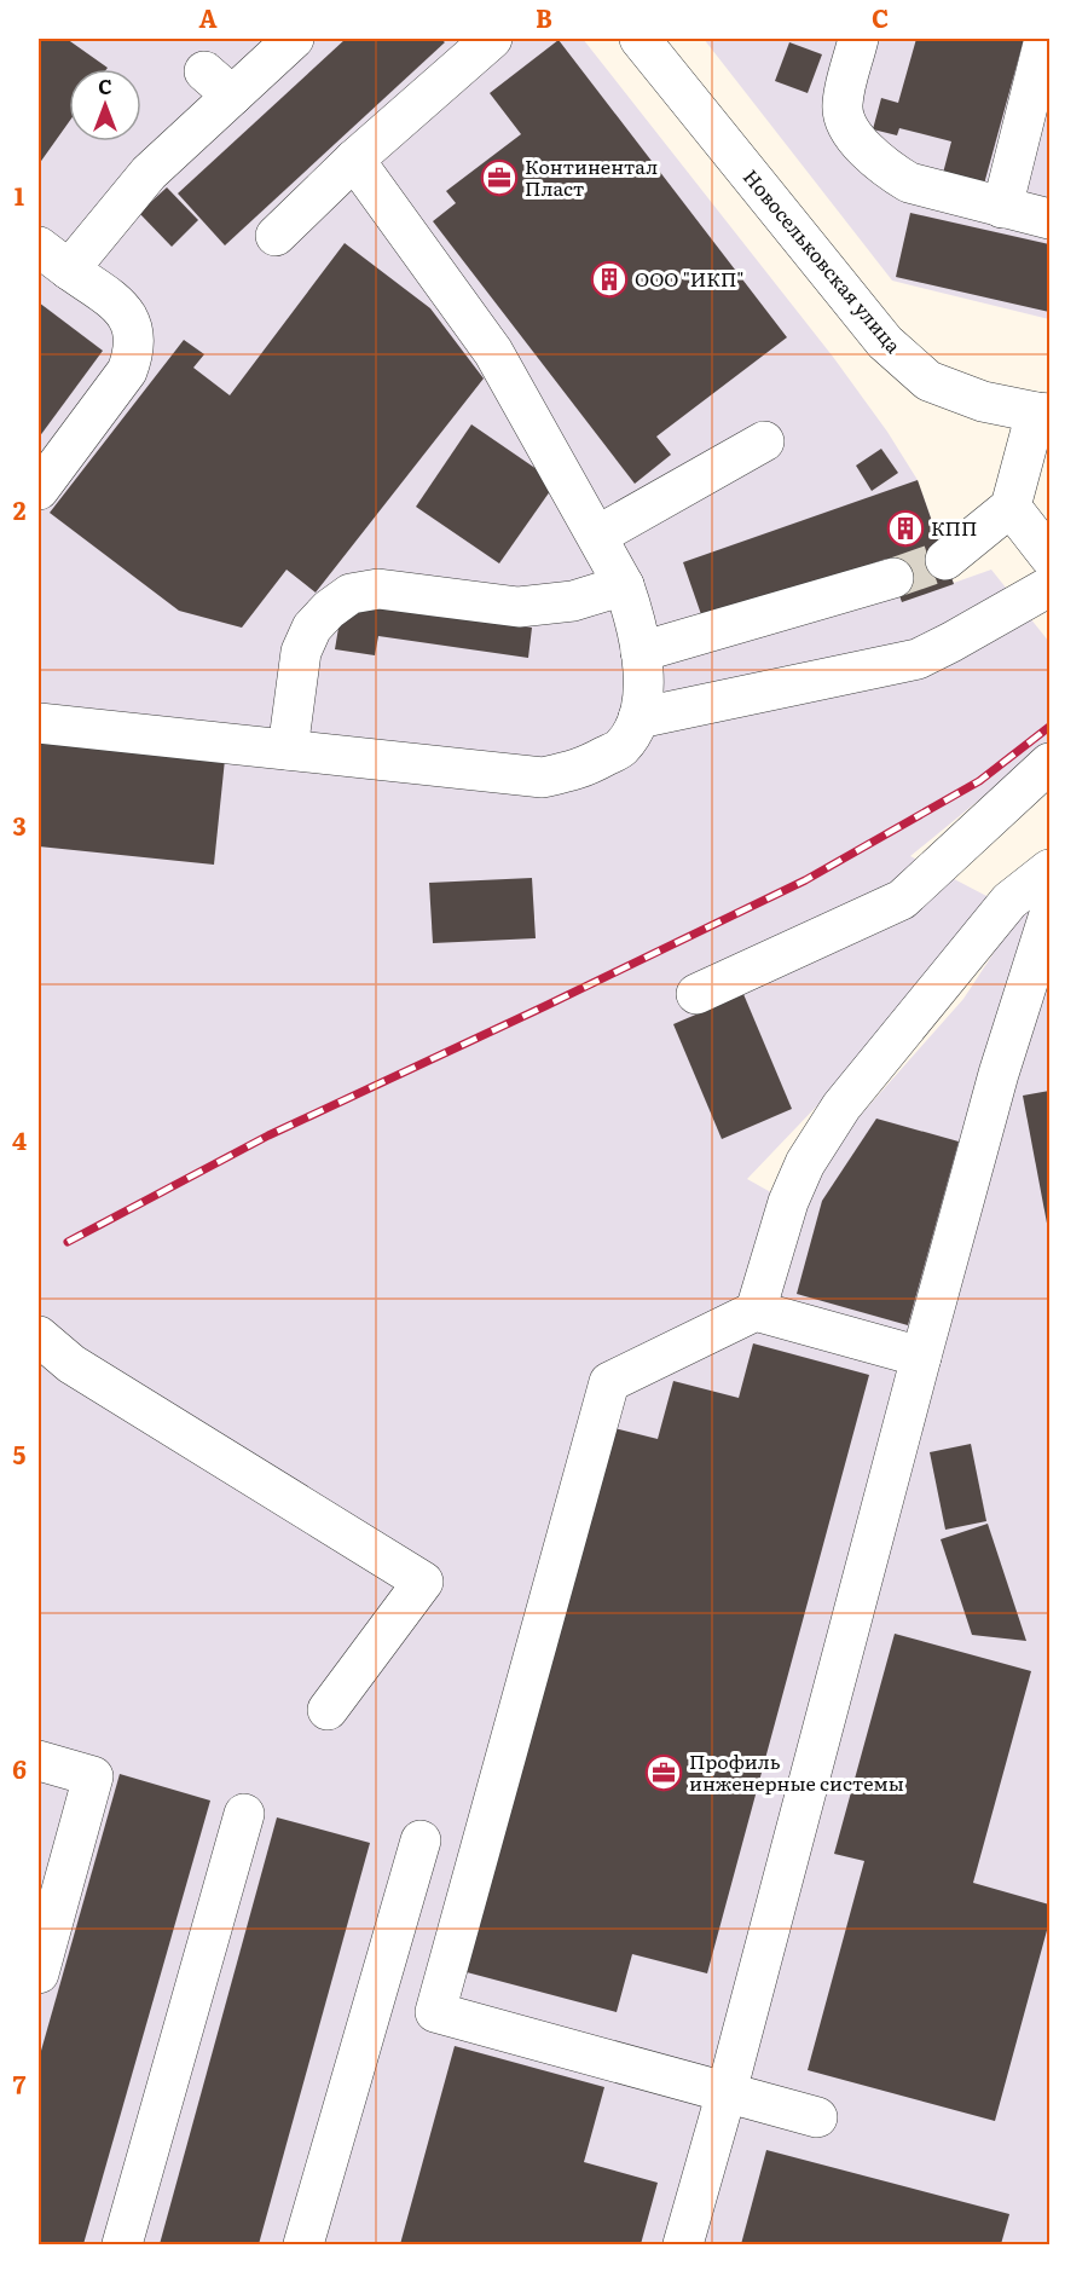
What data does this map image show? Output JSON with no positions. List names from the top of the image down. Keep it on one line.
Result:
{"streets":{"street":["Новосельковская улица"]},"places":{"office":["Континентал Пласт","Профиль инженерные системы"],"building":["ООО \"ИКП\"","КПП"]},"north":"top","grid":{"columns":["A","B","C"],"rows":["1","2","3","4","5","6","7"]}}
